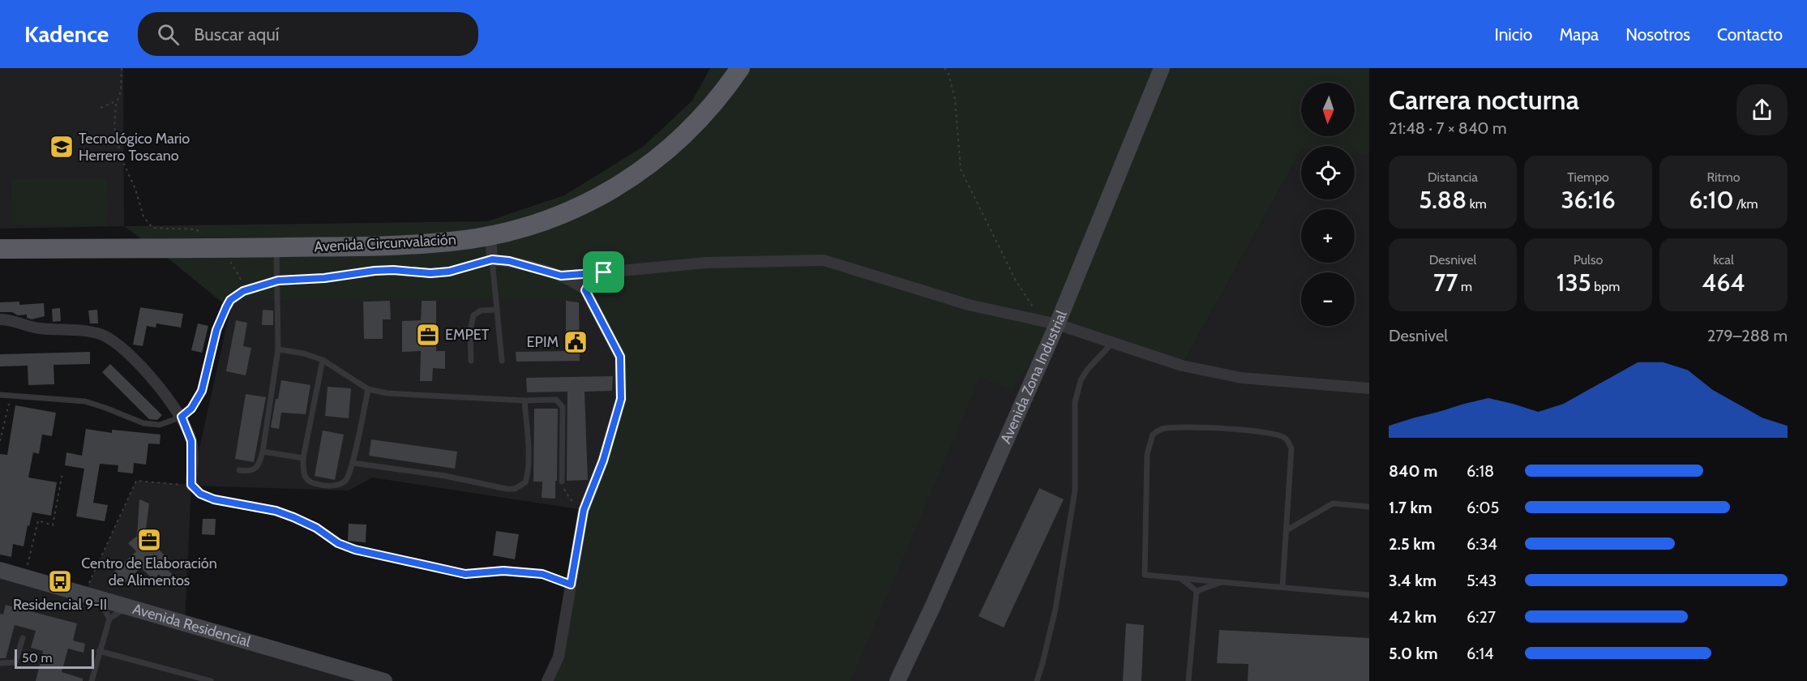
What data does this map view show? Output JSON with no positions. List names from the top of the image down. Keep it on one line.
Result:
{"streets":{"highway":["Avenida Circunvalación"],"main road":["Avenida Zona Industrial","Avenida Residencial"]},"places":{"school or university":["Tecnológico Mario Herrero Toscano"],"office":["EMPET","Centro de Elaboración de Alimentos"],"public building":["EPIM"],"bus stop":["Residencial 9-II"]},"scale_bar":"50 m","north":"bottom","page":{"header":"Kadence","search":"Buscar aquí","nav":["Inicio","Mapa","Nosotros","Contacto"],"heading":["Carrera nocturna","21:48 · 7 × 840 m"],"map_buttons":["+","−"],"stats":[["Distancia","5.88 km"],["Tiempo","36:16"],["Ritmo","6:10 /km"],["Desnivel","77 m"],["Pulso","135 bpm"],["kcal","464"]],"chart":["Desnivel","279–288 m"],"list":[{"name":"840 m","note":"6:18"},{"name":"1.7 km","note":"6:05"},{"name":"2.5 km","note":"6:34"},{"name":"3.4 km","note":"5:43"},{"name":"4.2 km","note":"6:27"},{"name":"5.0 km","note":"6:14"}],"scale":"50 m"}}
